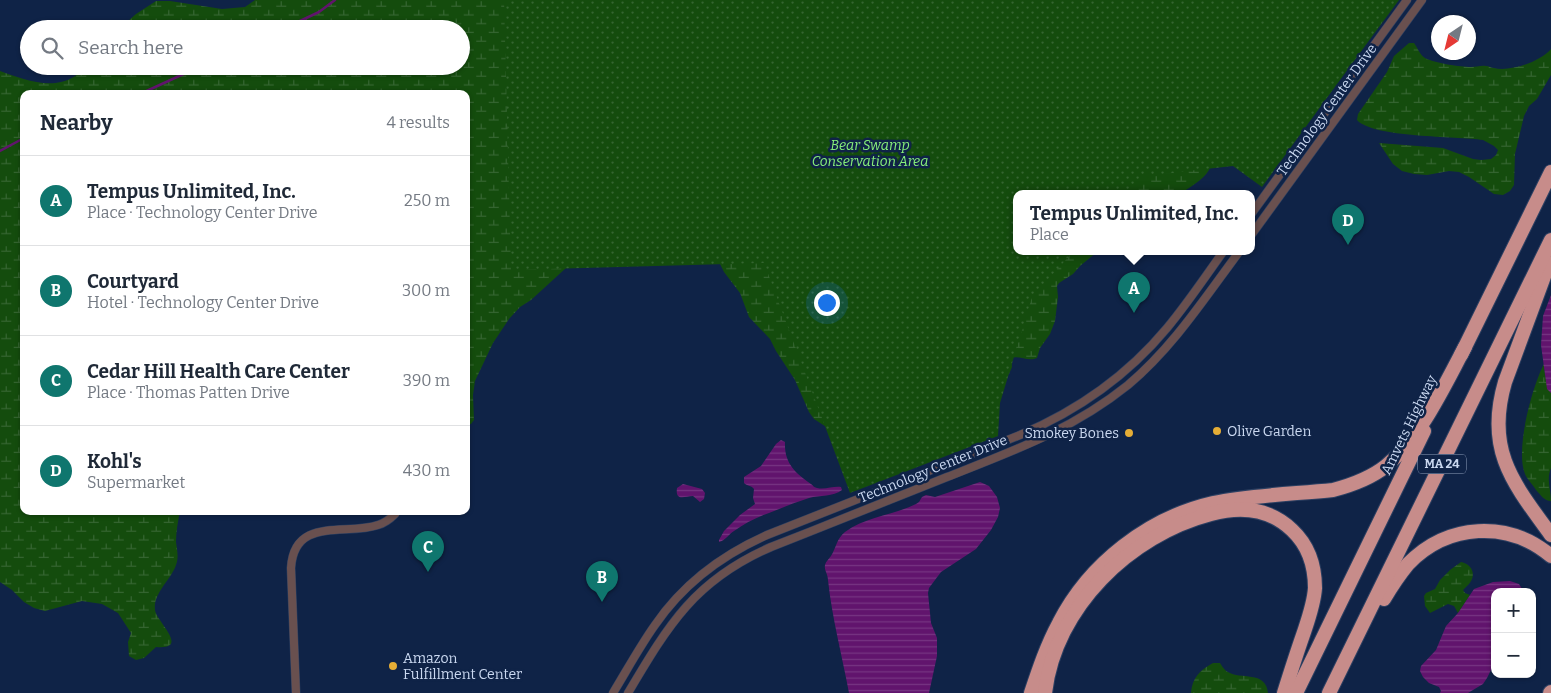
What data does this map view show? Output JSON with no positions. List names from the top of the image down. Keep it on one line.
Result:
{"streets":{"highway":["Amvets Highway","MA 24"],"street":["Technology Center Drive"]},"parks":["Bear Swamp Conservation Area"],"places":["Olive Garden","Smokey Bones","Amazon Fulfillment Center"],"north":"bottom left","page":{"search":"Search here","heading":["Nearby","4 results"],"list":[{"mark":"A","name":"Tempus Unlimited, Inc.","note":"Place · Technology Center Drive","value":"250 m"},{"mark":"B","name":"Courtyard","note":"Hotel · Technology Center Drive","value":"300 m"},{"mark":"C","name":"Cedar Hill Health Care Center","note":"Place · Thomas Patten Drive","value":"390 m"},{"mark":"D","name":"Kohl's","note":"Supermarket","value":"430 m"}],"popup":["Tempus Unlimited, Inc.","Place"],"pins":["D","A","C","B"],"map_buttons":["+","−"]}}
